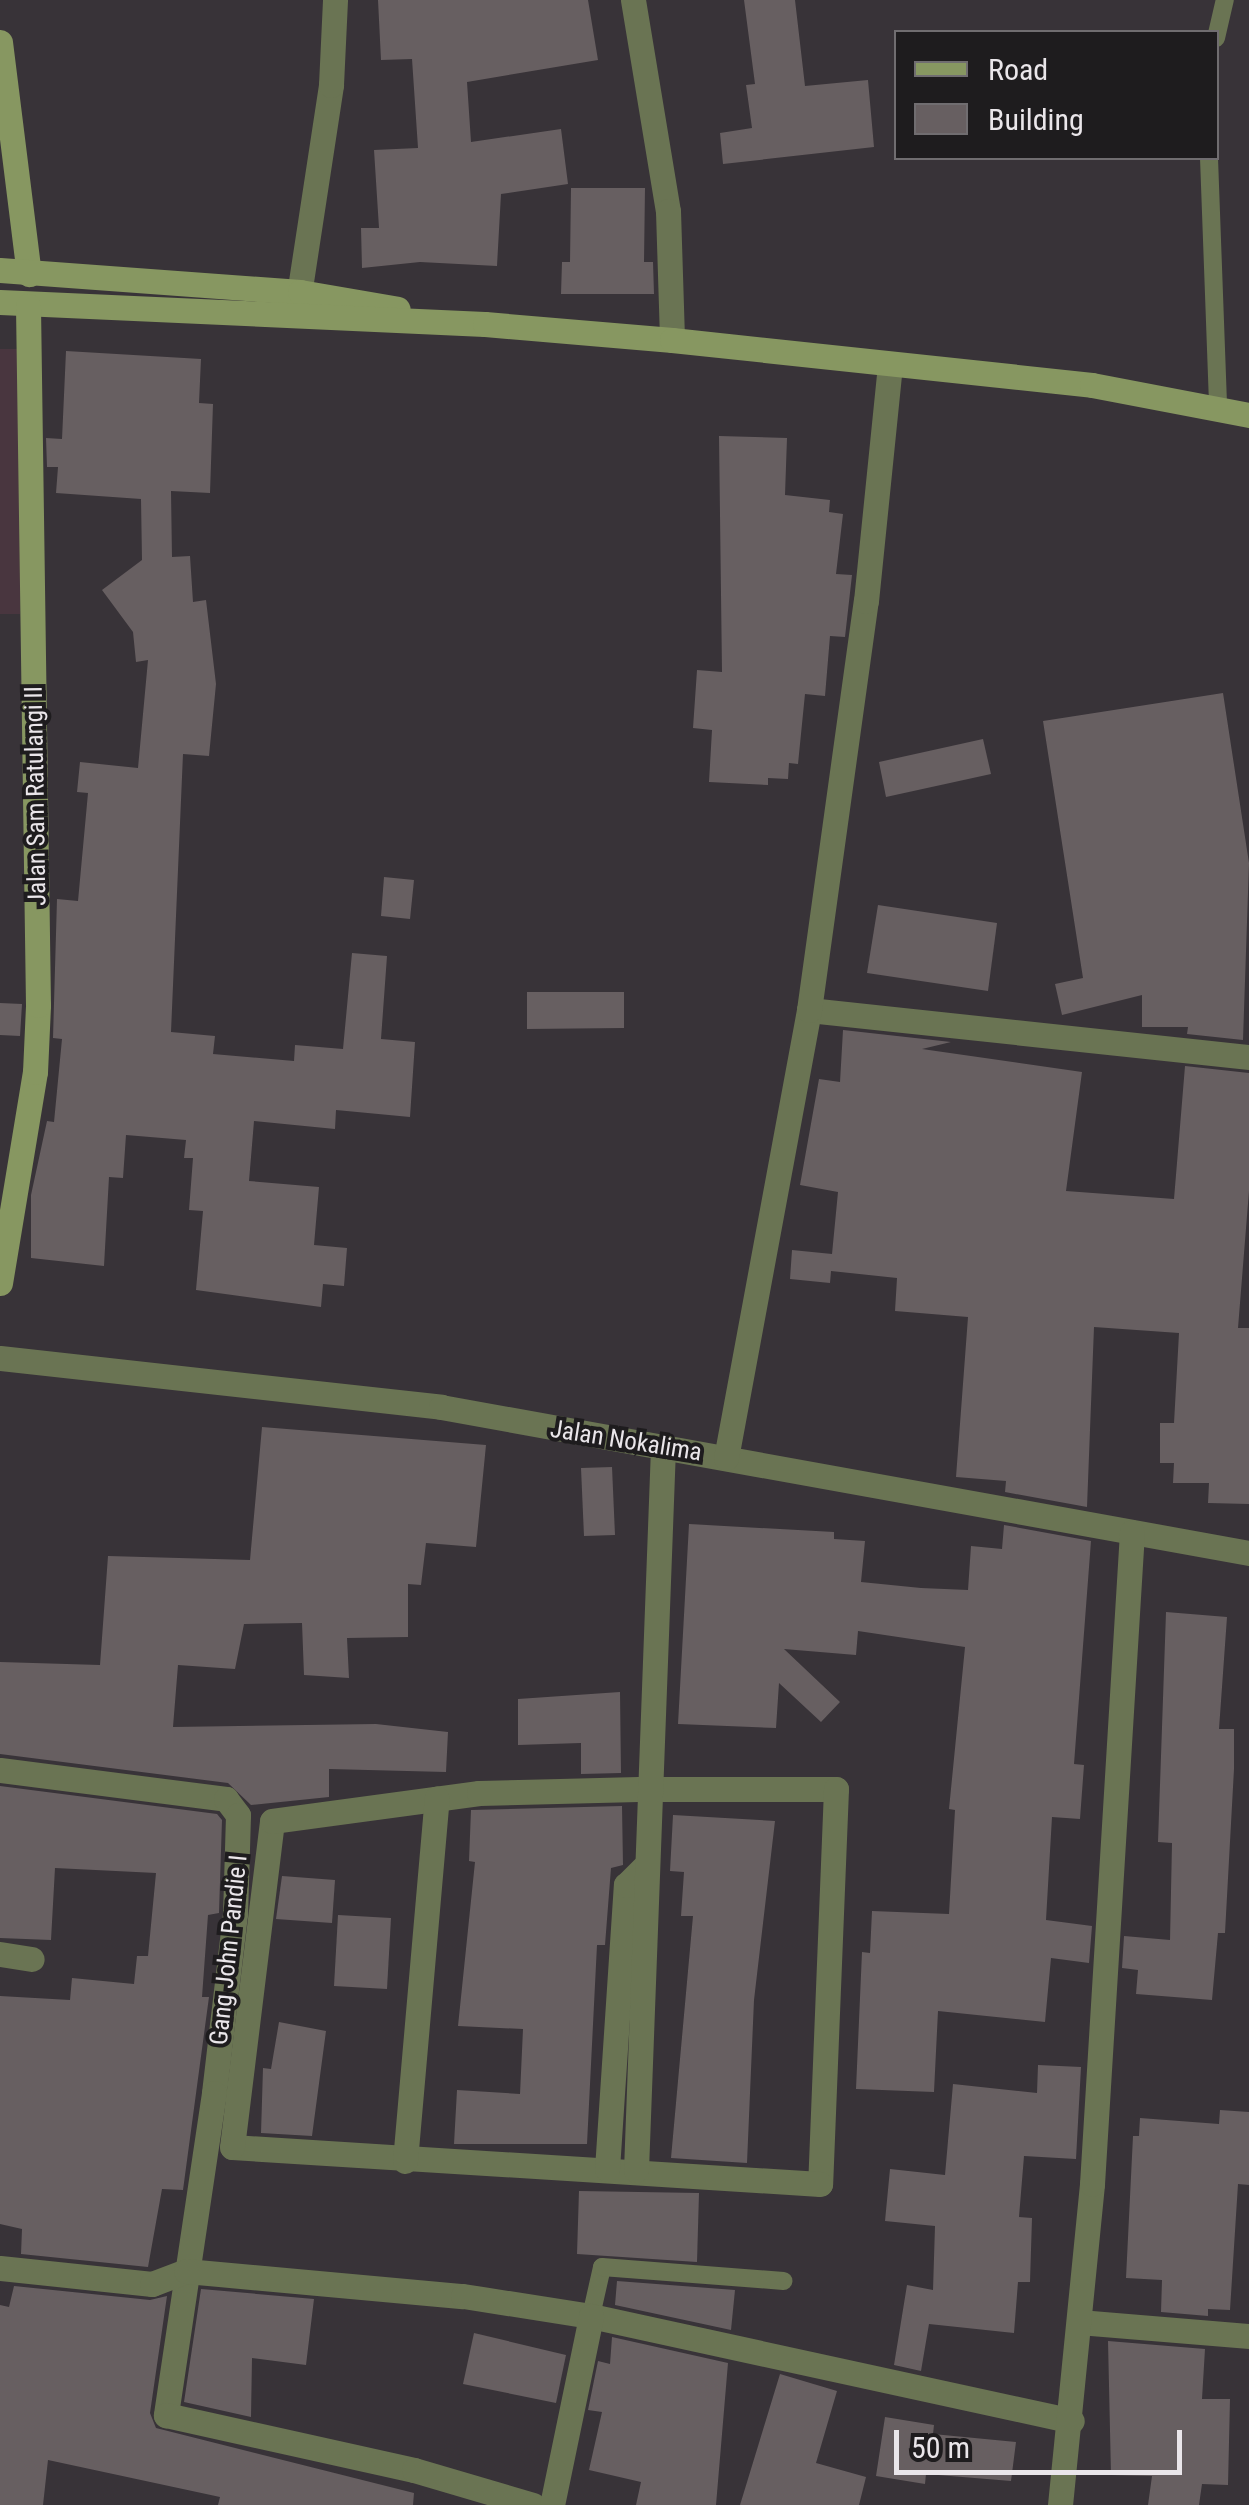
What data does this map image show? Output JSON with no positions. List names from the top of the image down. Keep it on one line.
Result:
{"streets":{"main road":["Jalan Sam Ratulangi II"],"street":["Jalan Nokalima","Gang John Pandie I"]},"legend":["Road","Building"],"scale_bar":"50 m"}
